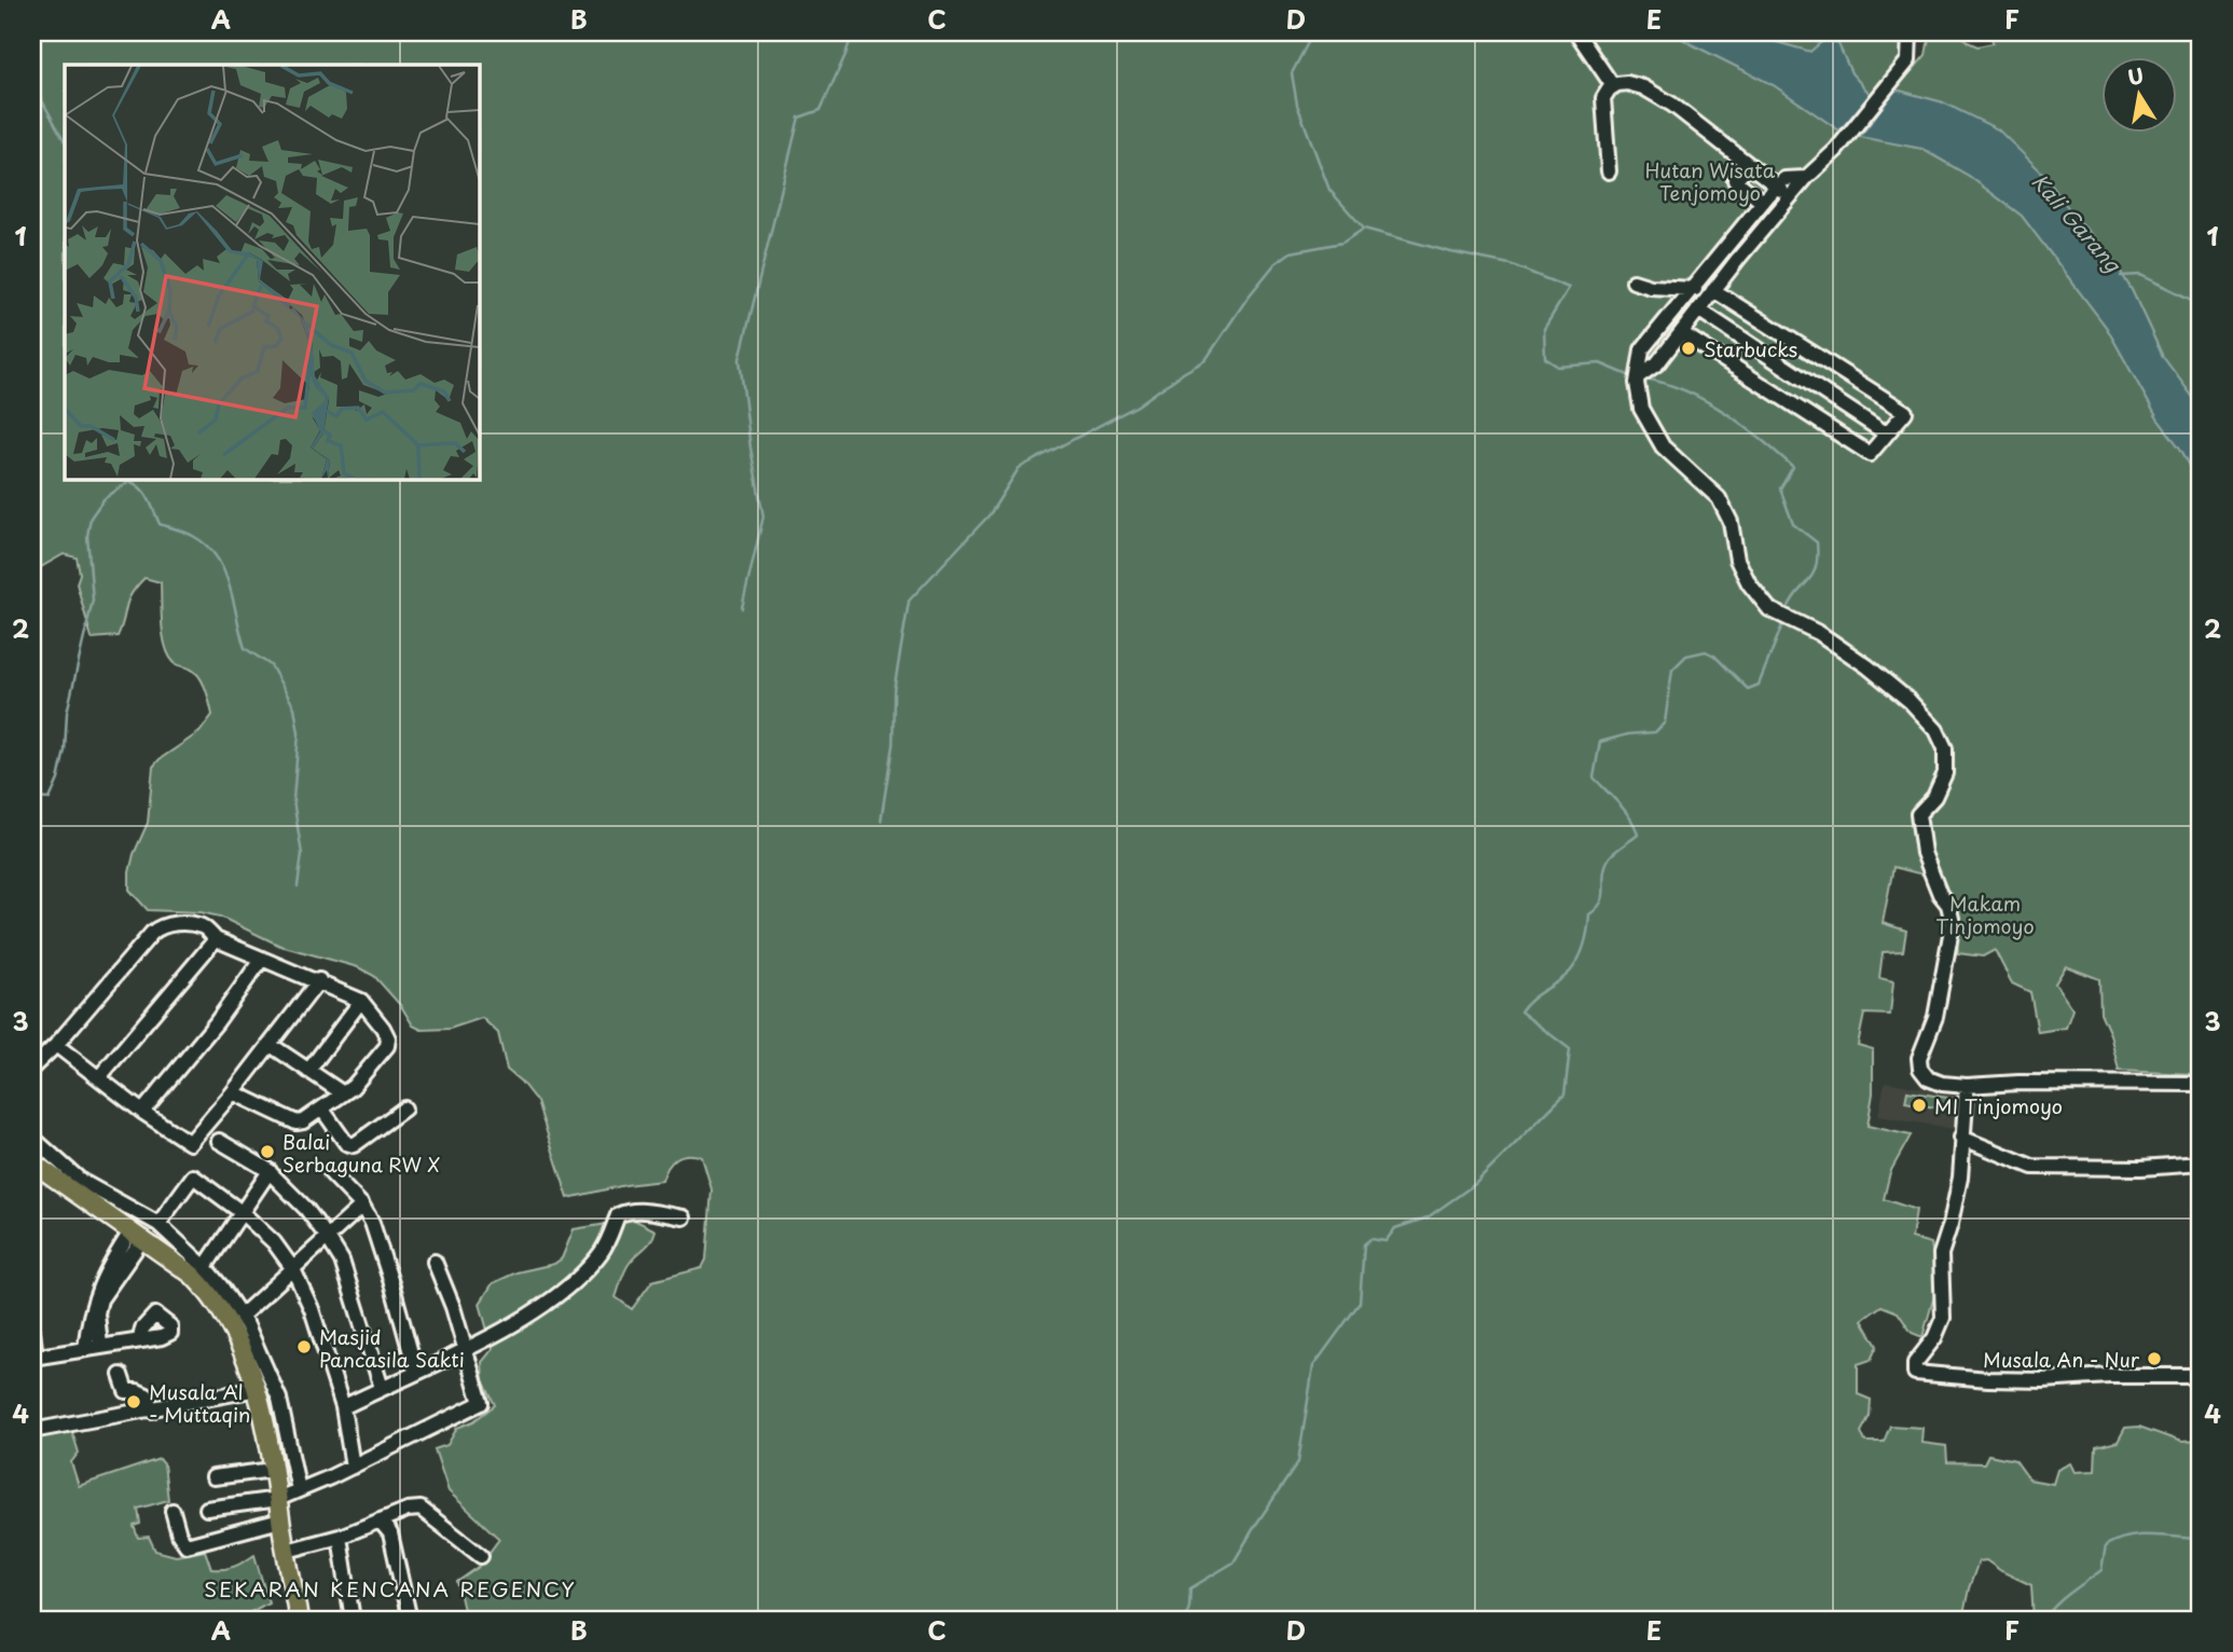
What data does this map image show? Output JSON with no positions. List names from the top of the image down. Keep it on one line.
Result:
{"districts":["SEKARAN KENCANA REGENCY"],"water":["Kali Garang"],"parks":["Hutan Wisata Tenjomoyo","Makam Tinjomoyo"],"places":["Starbucks","MI Tinjomoyo","Balai Serbaguna RW X","Masjid Pancasila Sakti","Musala An - Nur","Musala Al - Muttaqin"],"north":"top","grid":{"columns":["A","B","C","D","E","F"],"rows":["1","2","3","4"]}}
